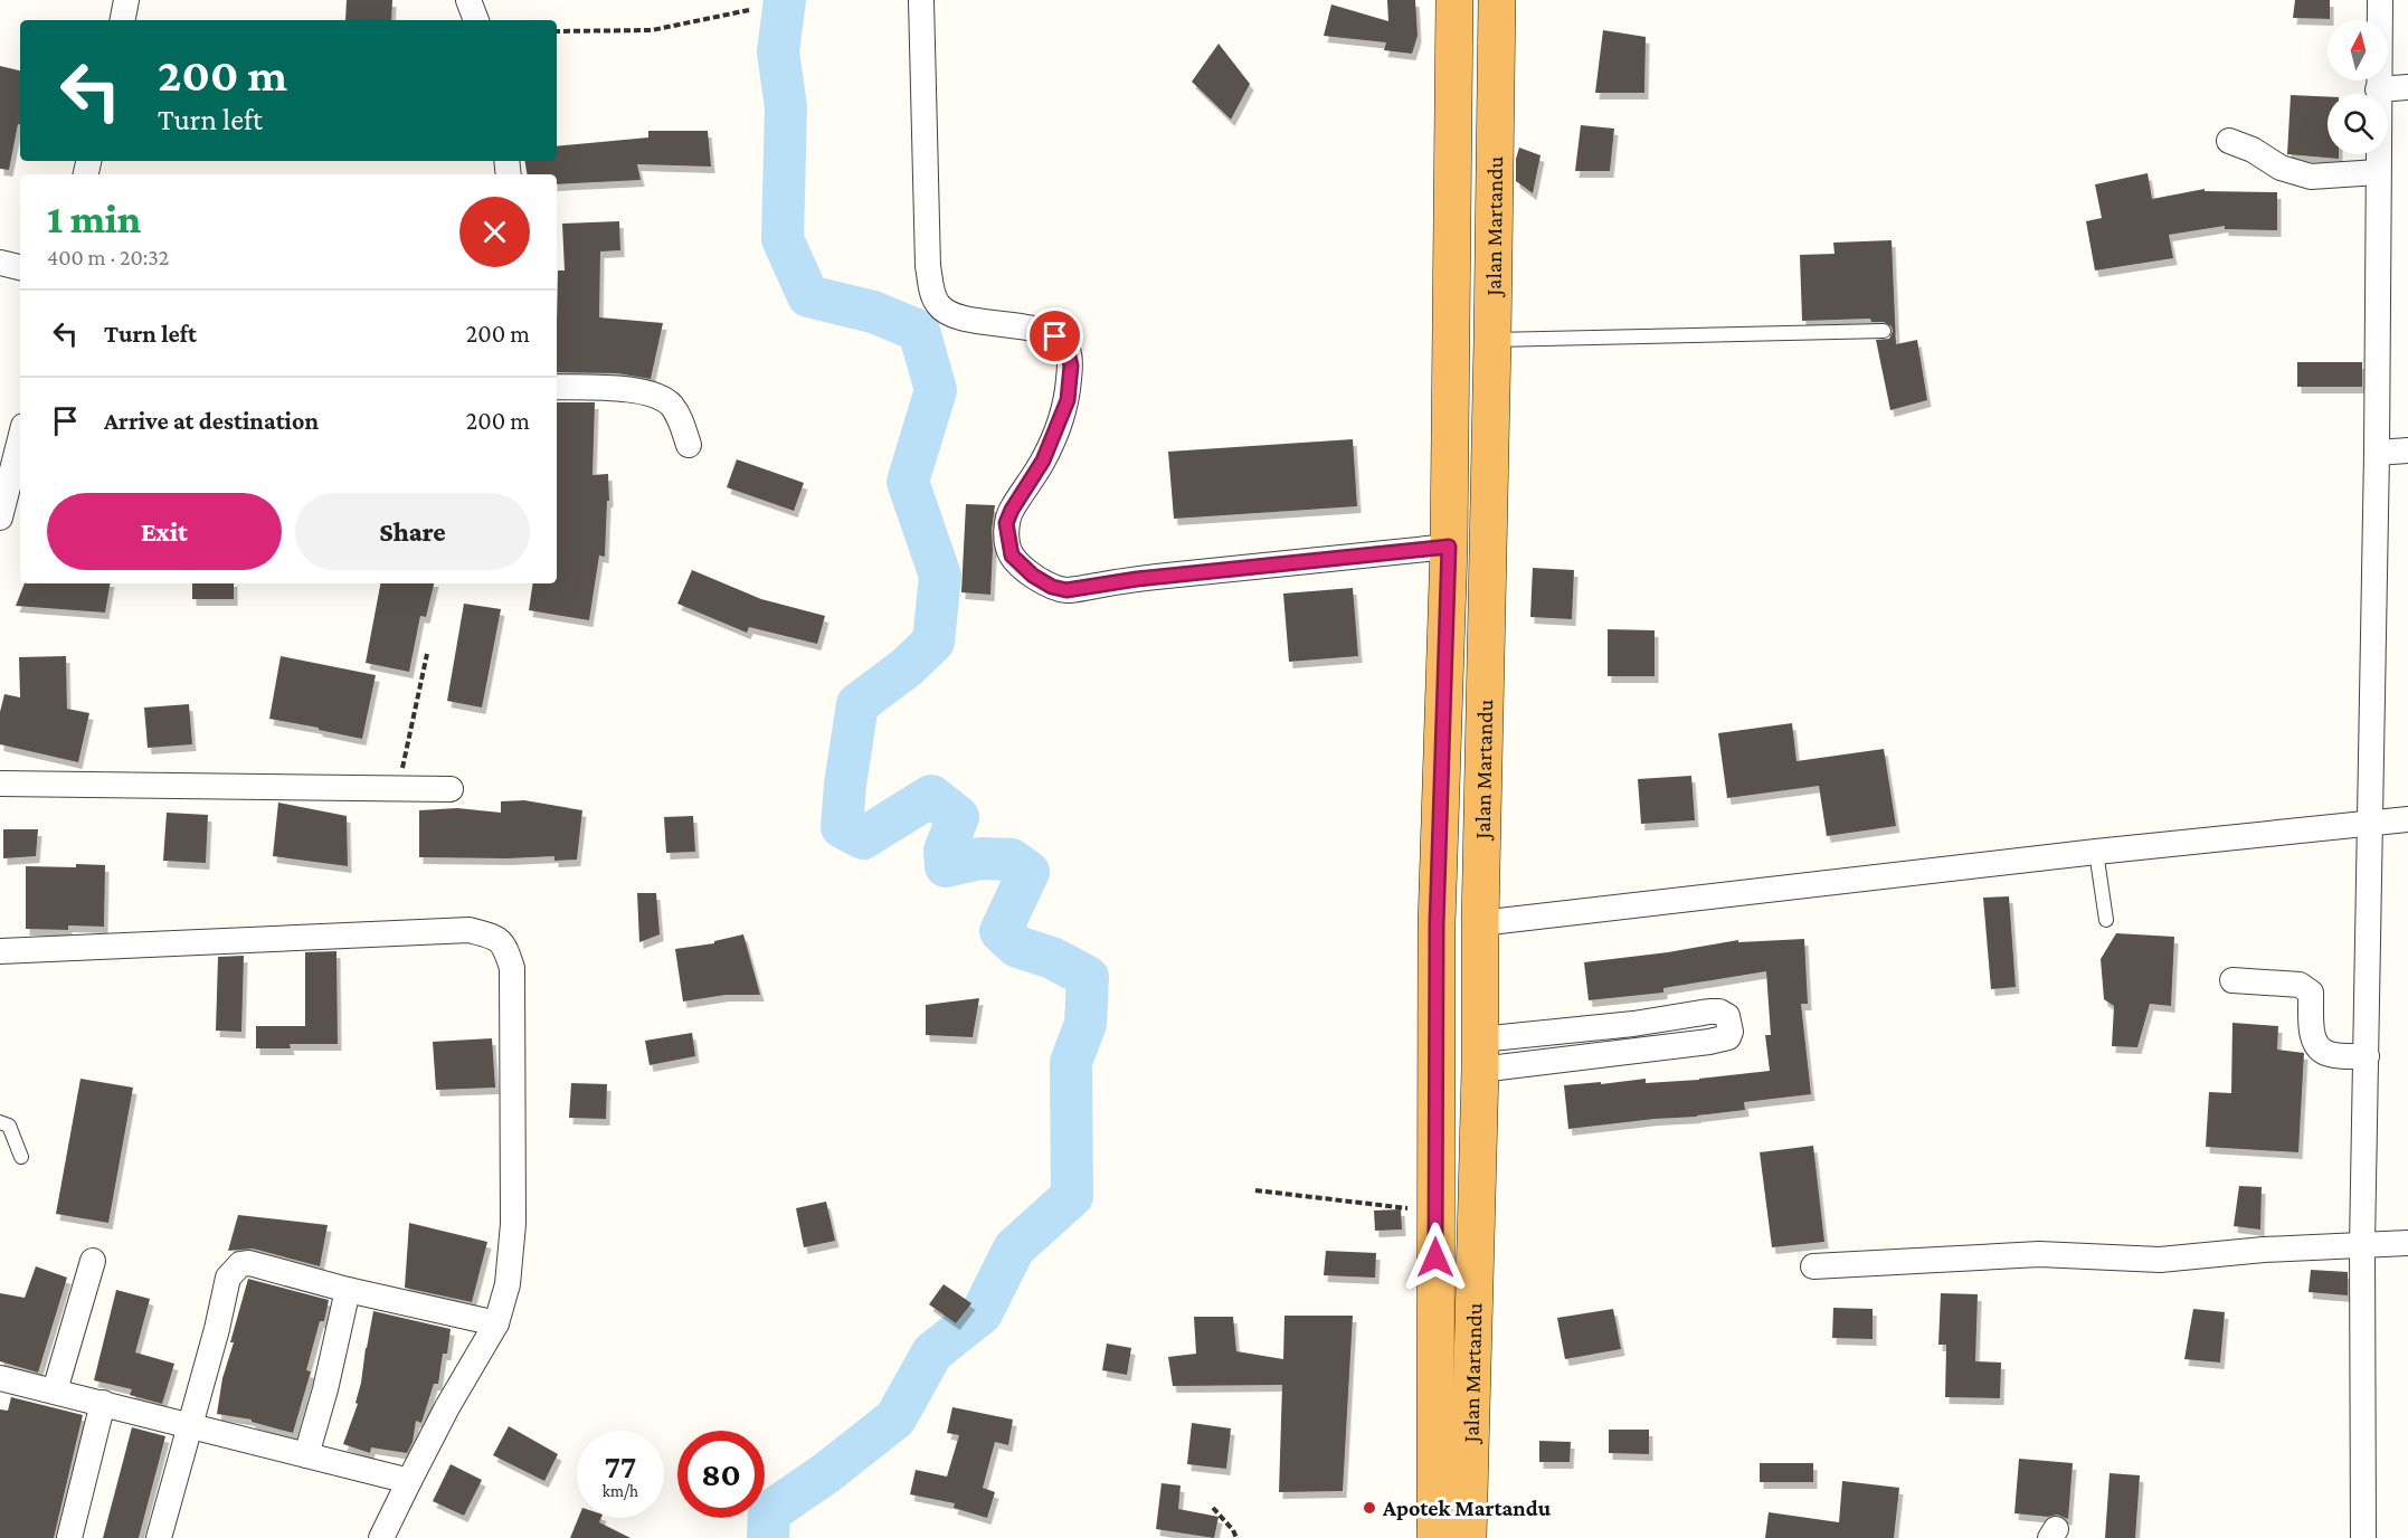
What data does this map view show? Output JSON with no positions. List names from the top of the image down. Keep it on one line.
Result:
{"streets":{"highway":["Jalan Martandu"]},"places":["Apotek Martandu"],"north":"top","page":{"turn":["200 m","Turn left"],"heading":["1 min","400 m · 20:32"],"list":[{"name":"Turn left","value":"200 m"},{"name":"Arrive at destination","value":"200 m"}],"buttons":["Exit","Share"],"speed":"77 km/h","limit":"80"}}
